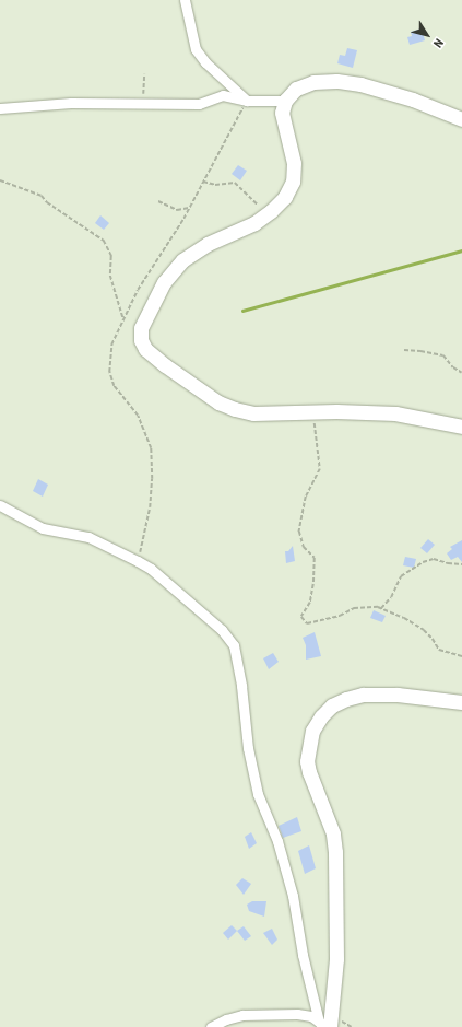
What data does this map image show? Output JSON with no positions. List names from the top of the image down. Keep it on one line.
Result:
{"north":"bottom right"}
